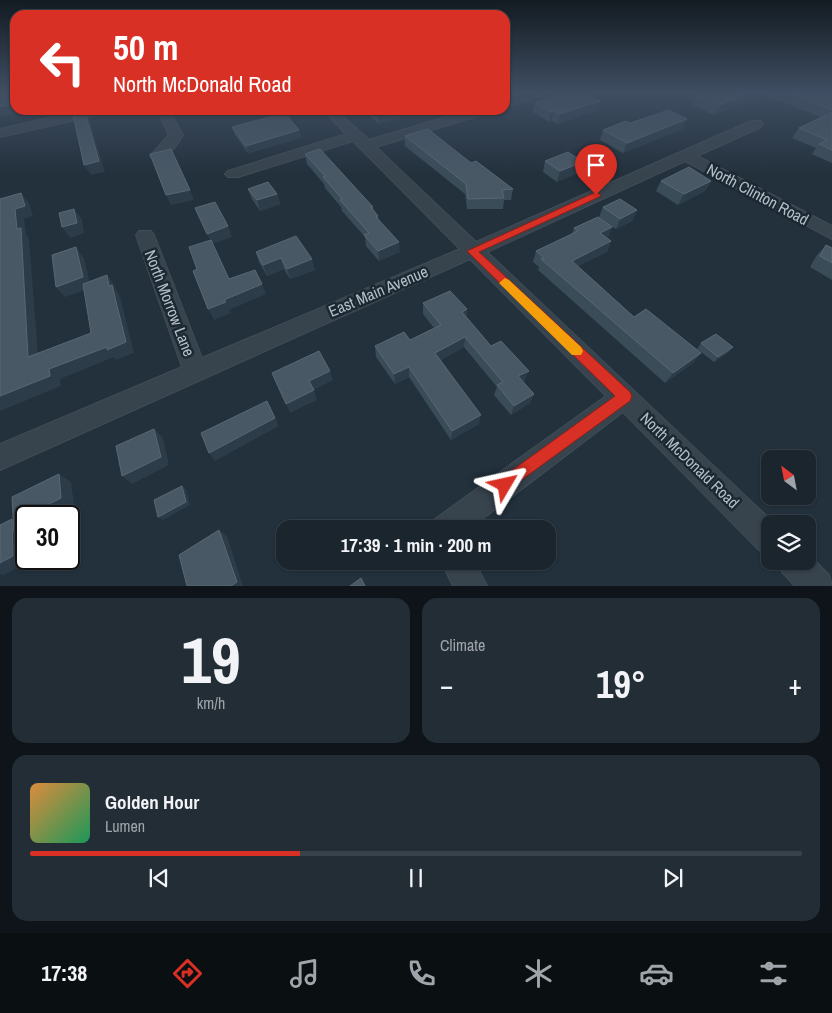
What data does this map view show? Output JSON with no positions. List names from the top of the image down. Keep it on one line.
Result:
{"streets":{"street":["North Clinton Road","East Main Avenue","North Morrow Lane","North McDonald Road"]},"crossings":[["North Clinton Road","East Main Avenue"],["East Main Avenue","North Morrow Lane"],["East Main Avenue","North McDonald Road"]],"north":"top left","page":{"turn":["50 m","North McDonald Road"],"limit":"30","trip":"17:39 · 1 min · 200 m","tile":[["19","km/h"],"Climate"],"heat":["−","19°","+"],"song":["Golden Hour","Lumen"],"tabs":"17:38"}}
